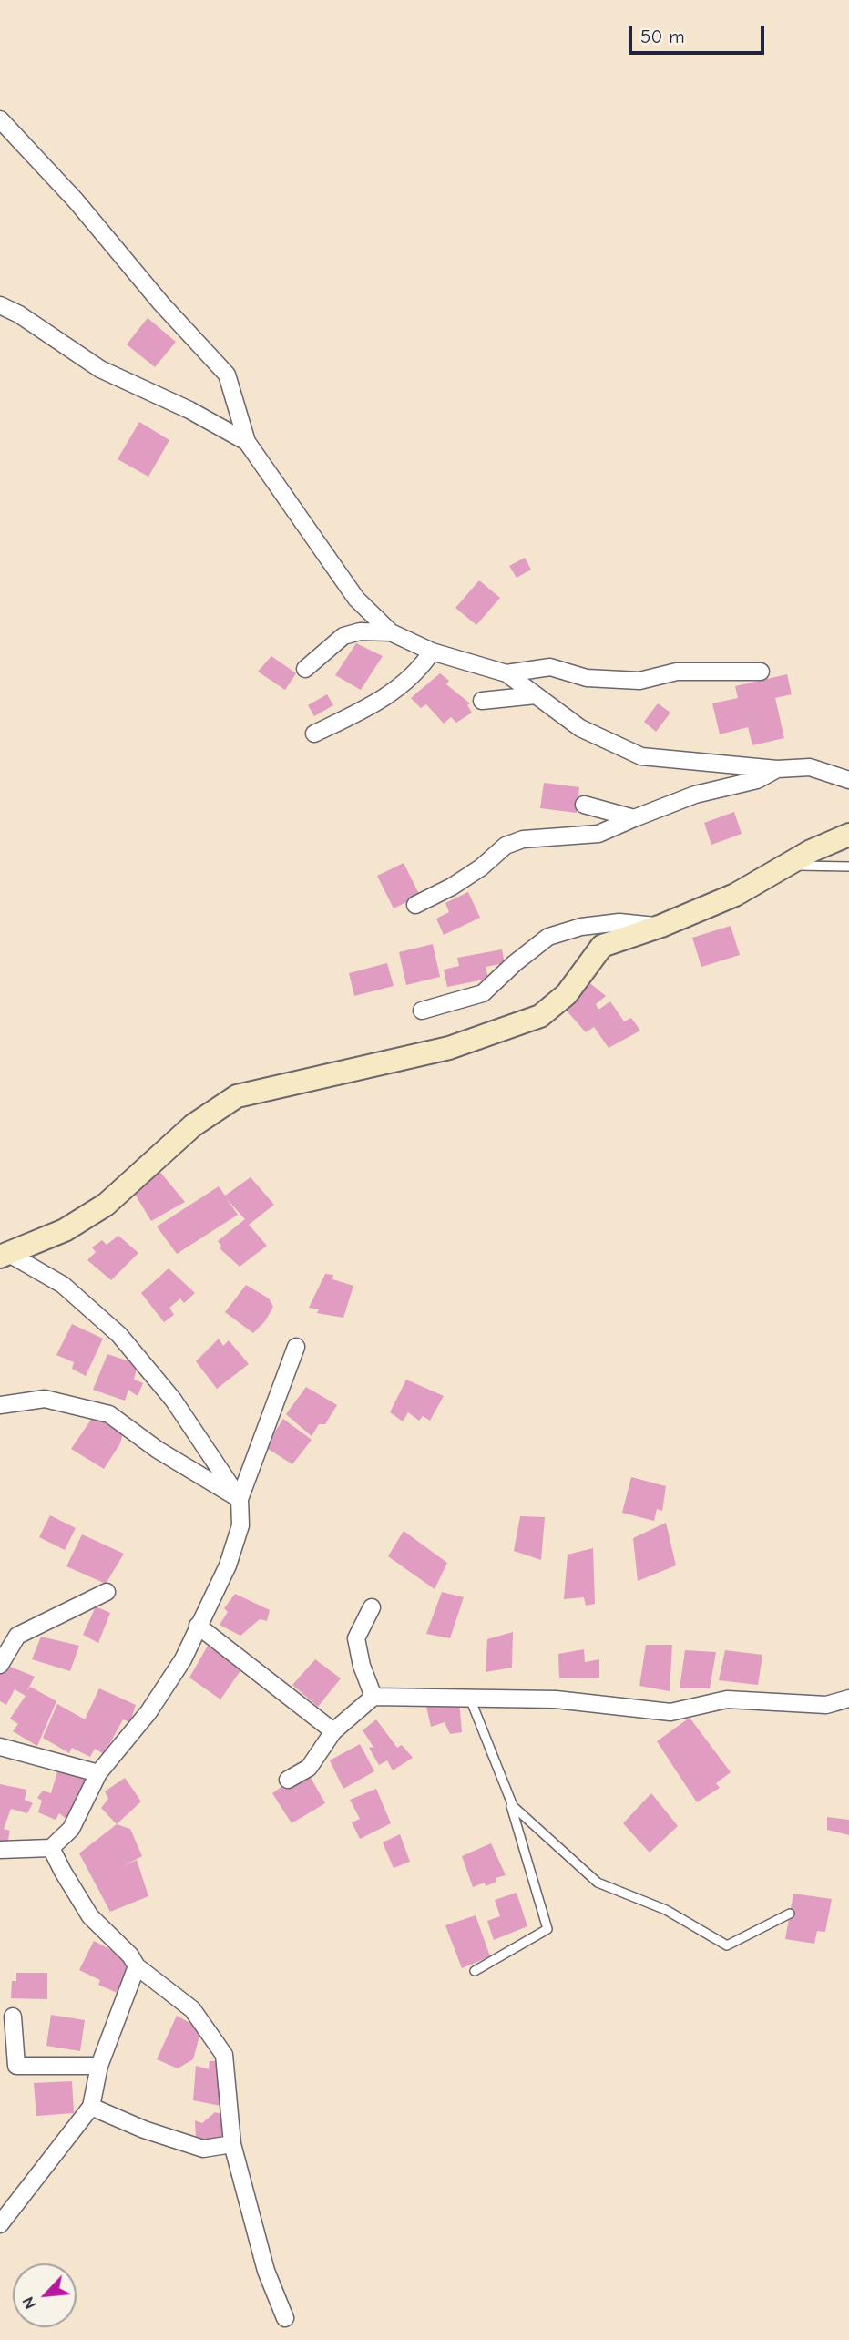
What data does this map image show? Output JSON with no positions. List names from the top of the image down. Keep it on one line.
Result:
{"scale_bar":"50 m","north":"bottom left"}
